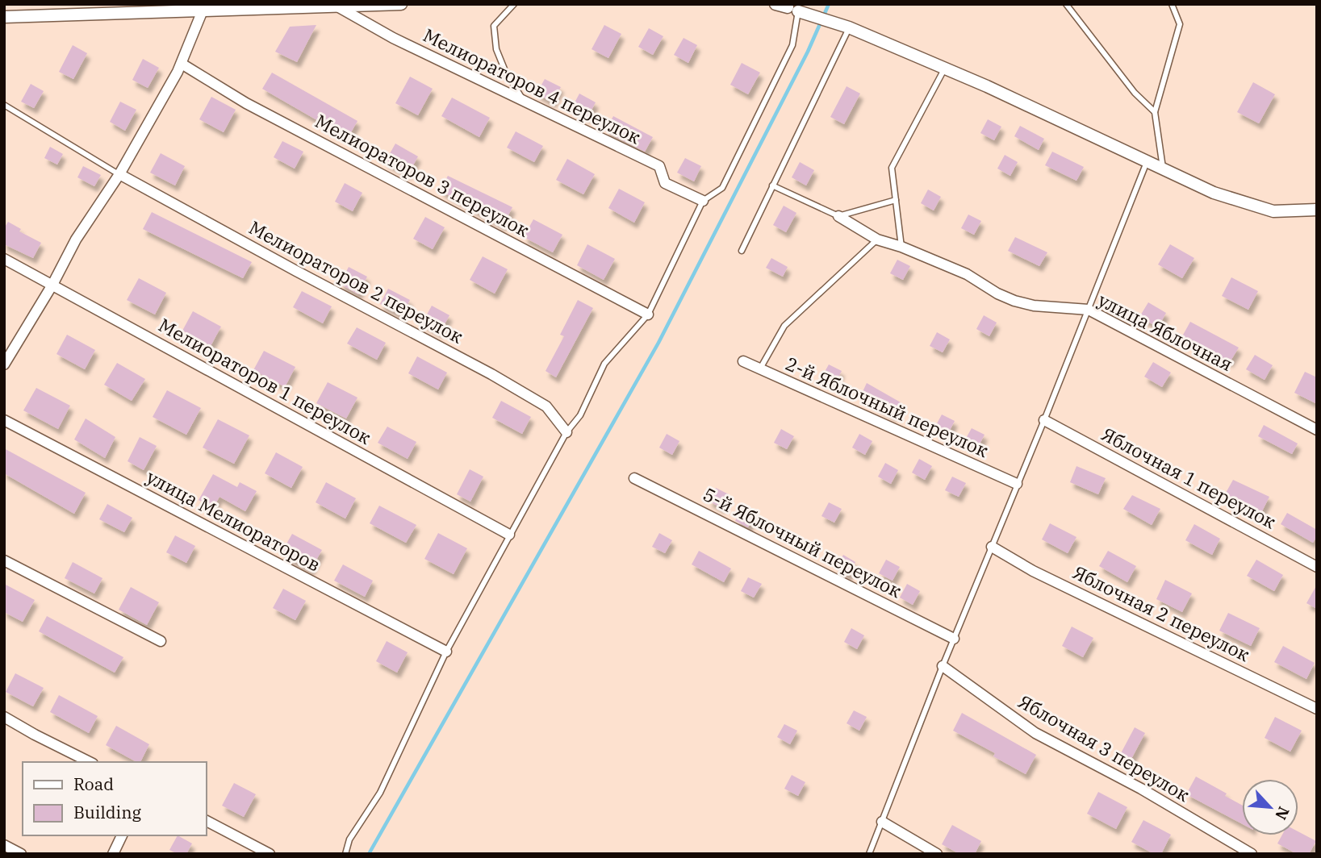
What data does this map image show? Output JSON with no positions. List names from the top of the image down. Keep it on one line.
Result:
{"streets":{"street":["Мелиораторов 4 переулок","Мелиораторов 3 переулок","Мелиораторов 2 переулок","улица Яблочная","Мелиораторов 1 переулок","2-й Яблочный переулок","Яблочная 1 переулок","улица Мелиораторов","5-й Яблочный переулок","Яблочная 2 переулок","Яблочная 3 переулок"]},"legend":["Road","Building"],"north":"bottom right"}
